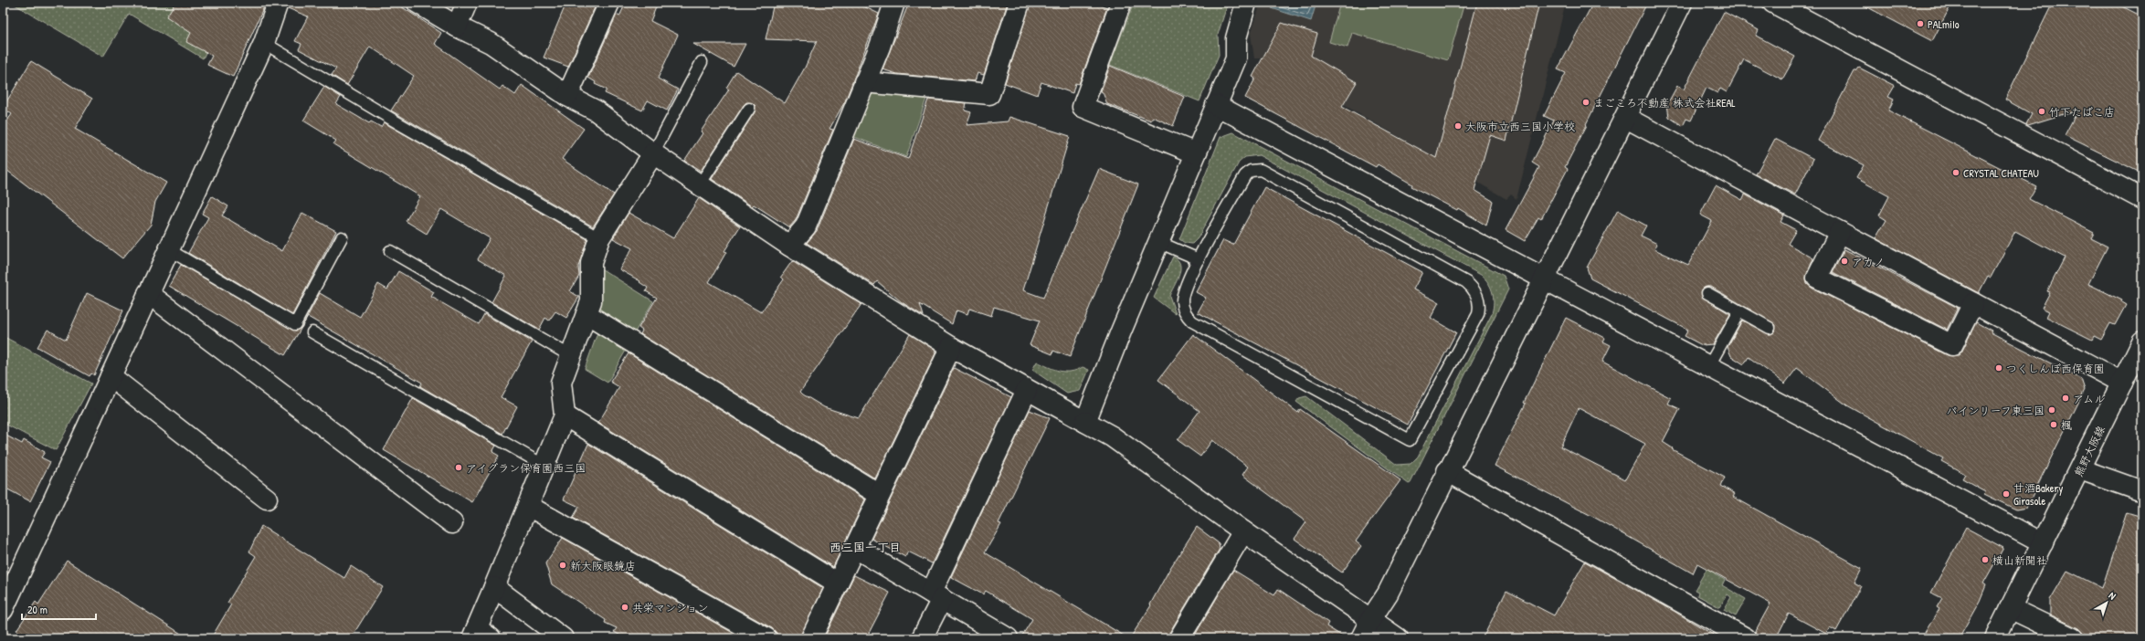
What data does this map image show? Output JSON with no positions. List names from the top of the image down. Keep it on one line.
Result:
{"streets":{"street":["熊野大阪線"]},"districts":["西三国一丁目"],"places":["PALmiIo","まごころ不動産 株式会社REAL","竹下たばこ店","大阪市立西三国小学校","CRYSTAL CHATEAU","アカノ","つくしんぼ西保育園","アムル","パインリーフ東三国","楓","アイグラン保育園西三国","甘酒Bakery Girasole","横山新聞社","新大阪眼鏡店","共栄マンション"],"scale_bar":"20 m","north":"top right"}
